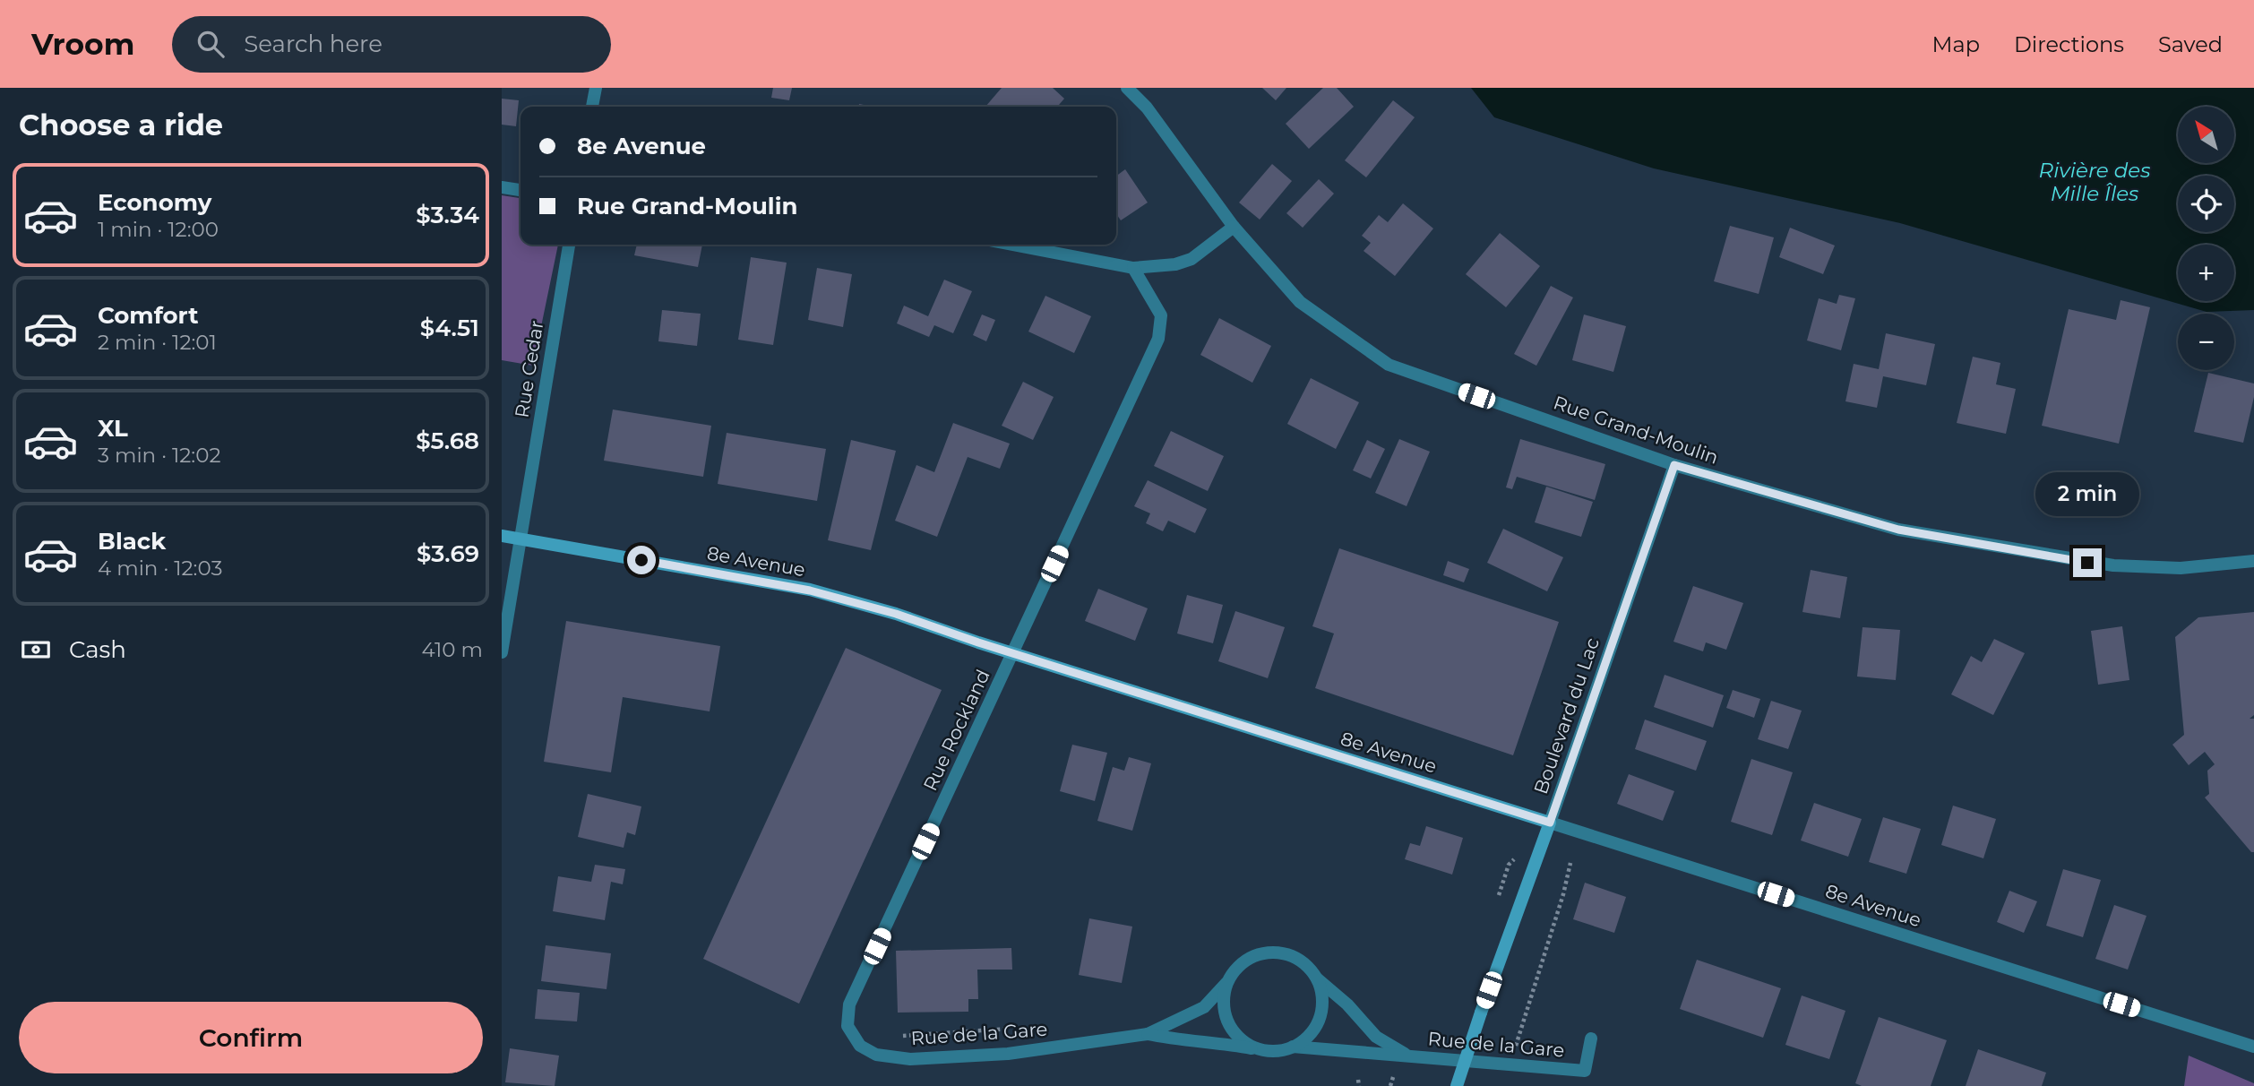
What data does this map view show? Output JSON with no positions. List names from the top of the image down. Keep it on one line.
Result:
{"streets":{"street":["Rue Cedar","Rue Grand-Moulin","8e Avenue","Boulevard du Lac","Rue Rockland","Rue de la Gare"]},"crossings":[["Rue Cedar","8e Avenue"],["Rue Grand-Moulin","Boulevard du Lac"],["8e Avenue","Boulevard du Lac"],["8e Avenue","Rue Rockland"],["Rue Rockland","Rue de la Gare"]],"water":["Rivière des Mille Îles"],"north":"top left","page":{"header":"Vroom","search":"Search here","nav":["Map","Directions","Saved"],"heading":"Choose a ride","map_buttons":["+","−"],"banner":["8e Avenue","Rue Grand-Moulin"],"list":[{"name":"Economy","note":"1 min · 12:00","value":"$3.34"},{"name":"Comfort","note":"2 min · 12:01","value":"$4.51"},{"name":"XL","note":"3 min · 12:02","value":"$5.68"},{"name":"Black","note":"4 min · 12:03","value":"$3.69"}],"bubble":"2 min","pay":["Cash","410 m"],"buttons":"Confirm"}}
